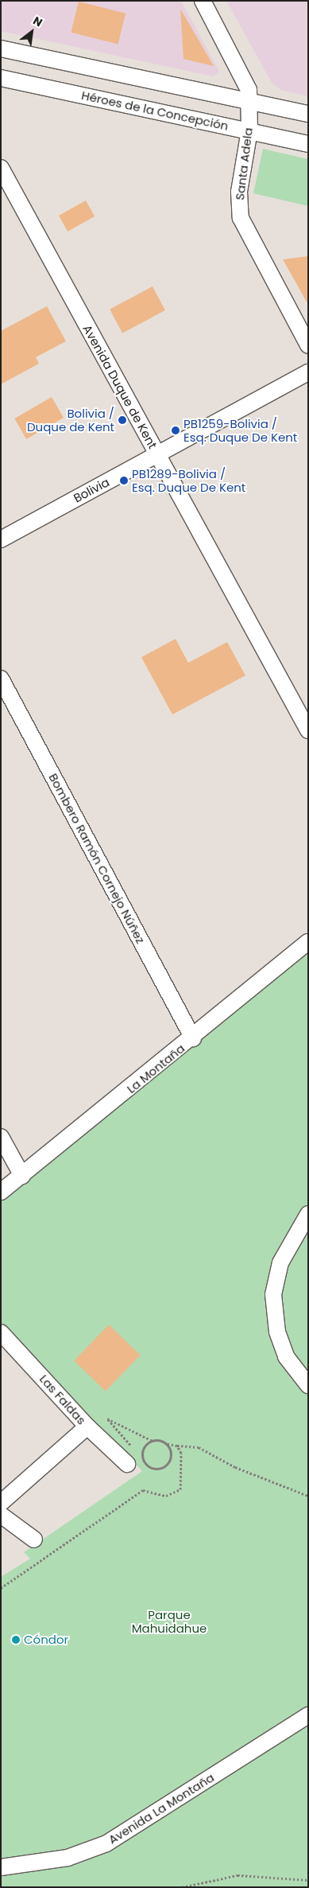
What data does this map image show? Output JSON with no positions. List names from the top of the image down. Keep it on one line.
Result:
{"streets":{"street":["Héroes de la Concepción","Santa Adela","Avenida Duque de Kent","Bolivia","Bombero Ramón Cornejo Núñez","La Montaña","Las Faldas","Avenida La Montaña"]},"crossings":[["Héroes de la Concepción","Santa Adela"],["Avenida Duque de Kent","Bolivia"],["Bombero Ramón Cornejo Núñez","La Montaña"]],"parks":["Parque Mahuidahue"],"places":["Bolivia / Duque de Kent","PB1259-Bolivia / Esq. Duque De Kent","PB1289-Bolivia / Esq. Duque De Kent","Cóndor"],"north":"top right"}
